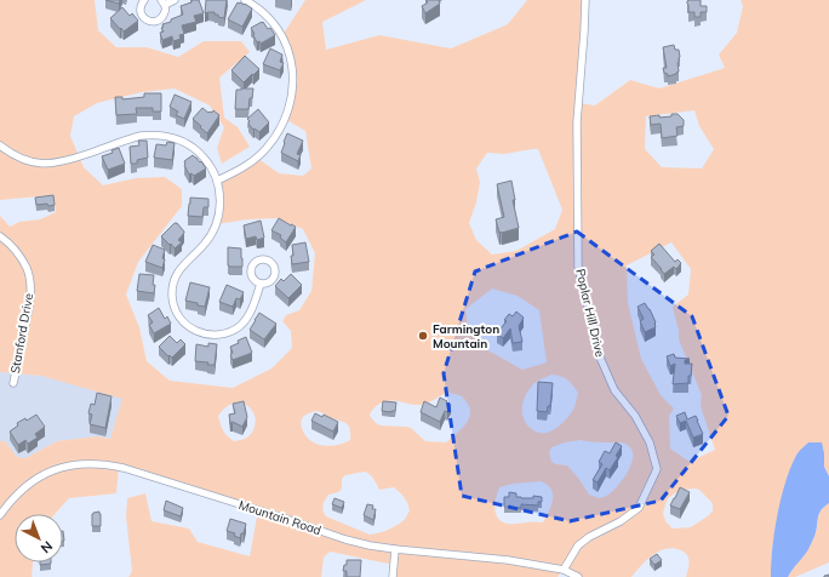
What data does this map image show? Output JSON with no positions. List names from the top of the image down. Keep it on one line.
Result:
{"streets":{"street":["Poplar Hill Drive","Stanford Drive","Mountain Road"]},"crossings":[["Poplar Hill Drive","Mountain Road"]],"places":["Farmington Mountain"],"north":"bottom right"}
